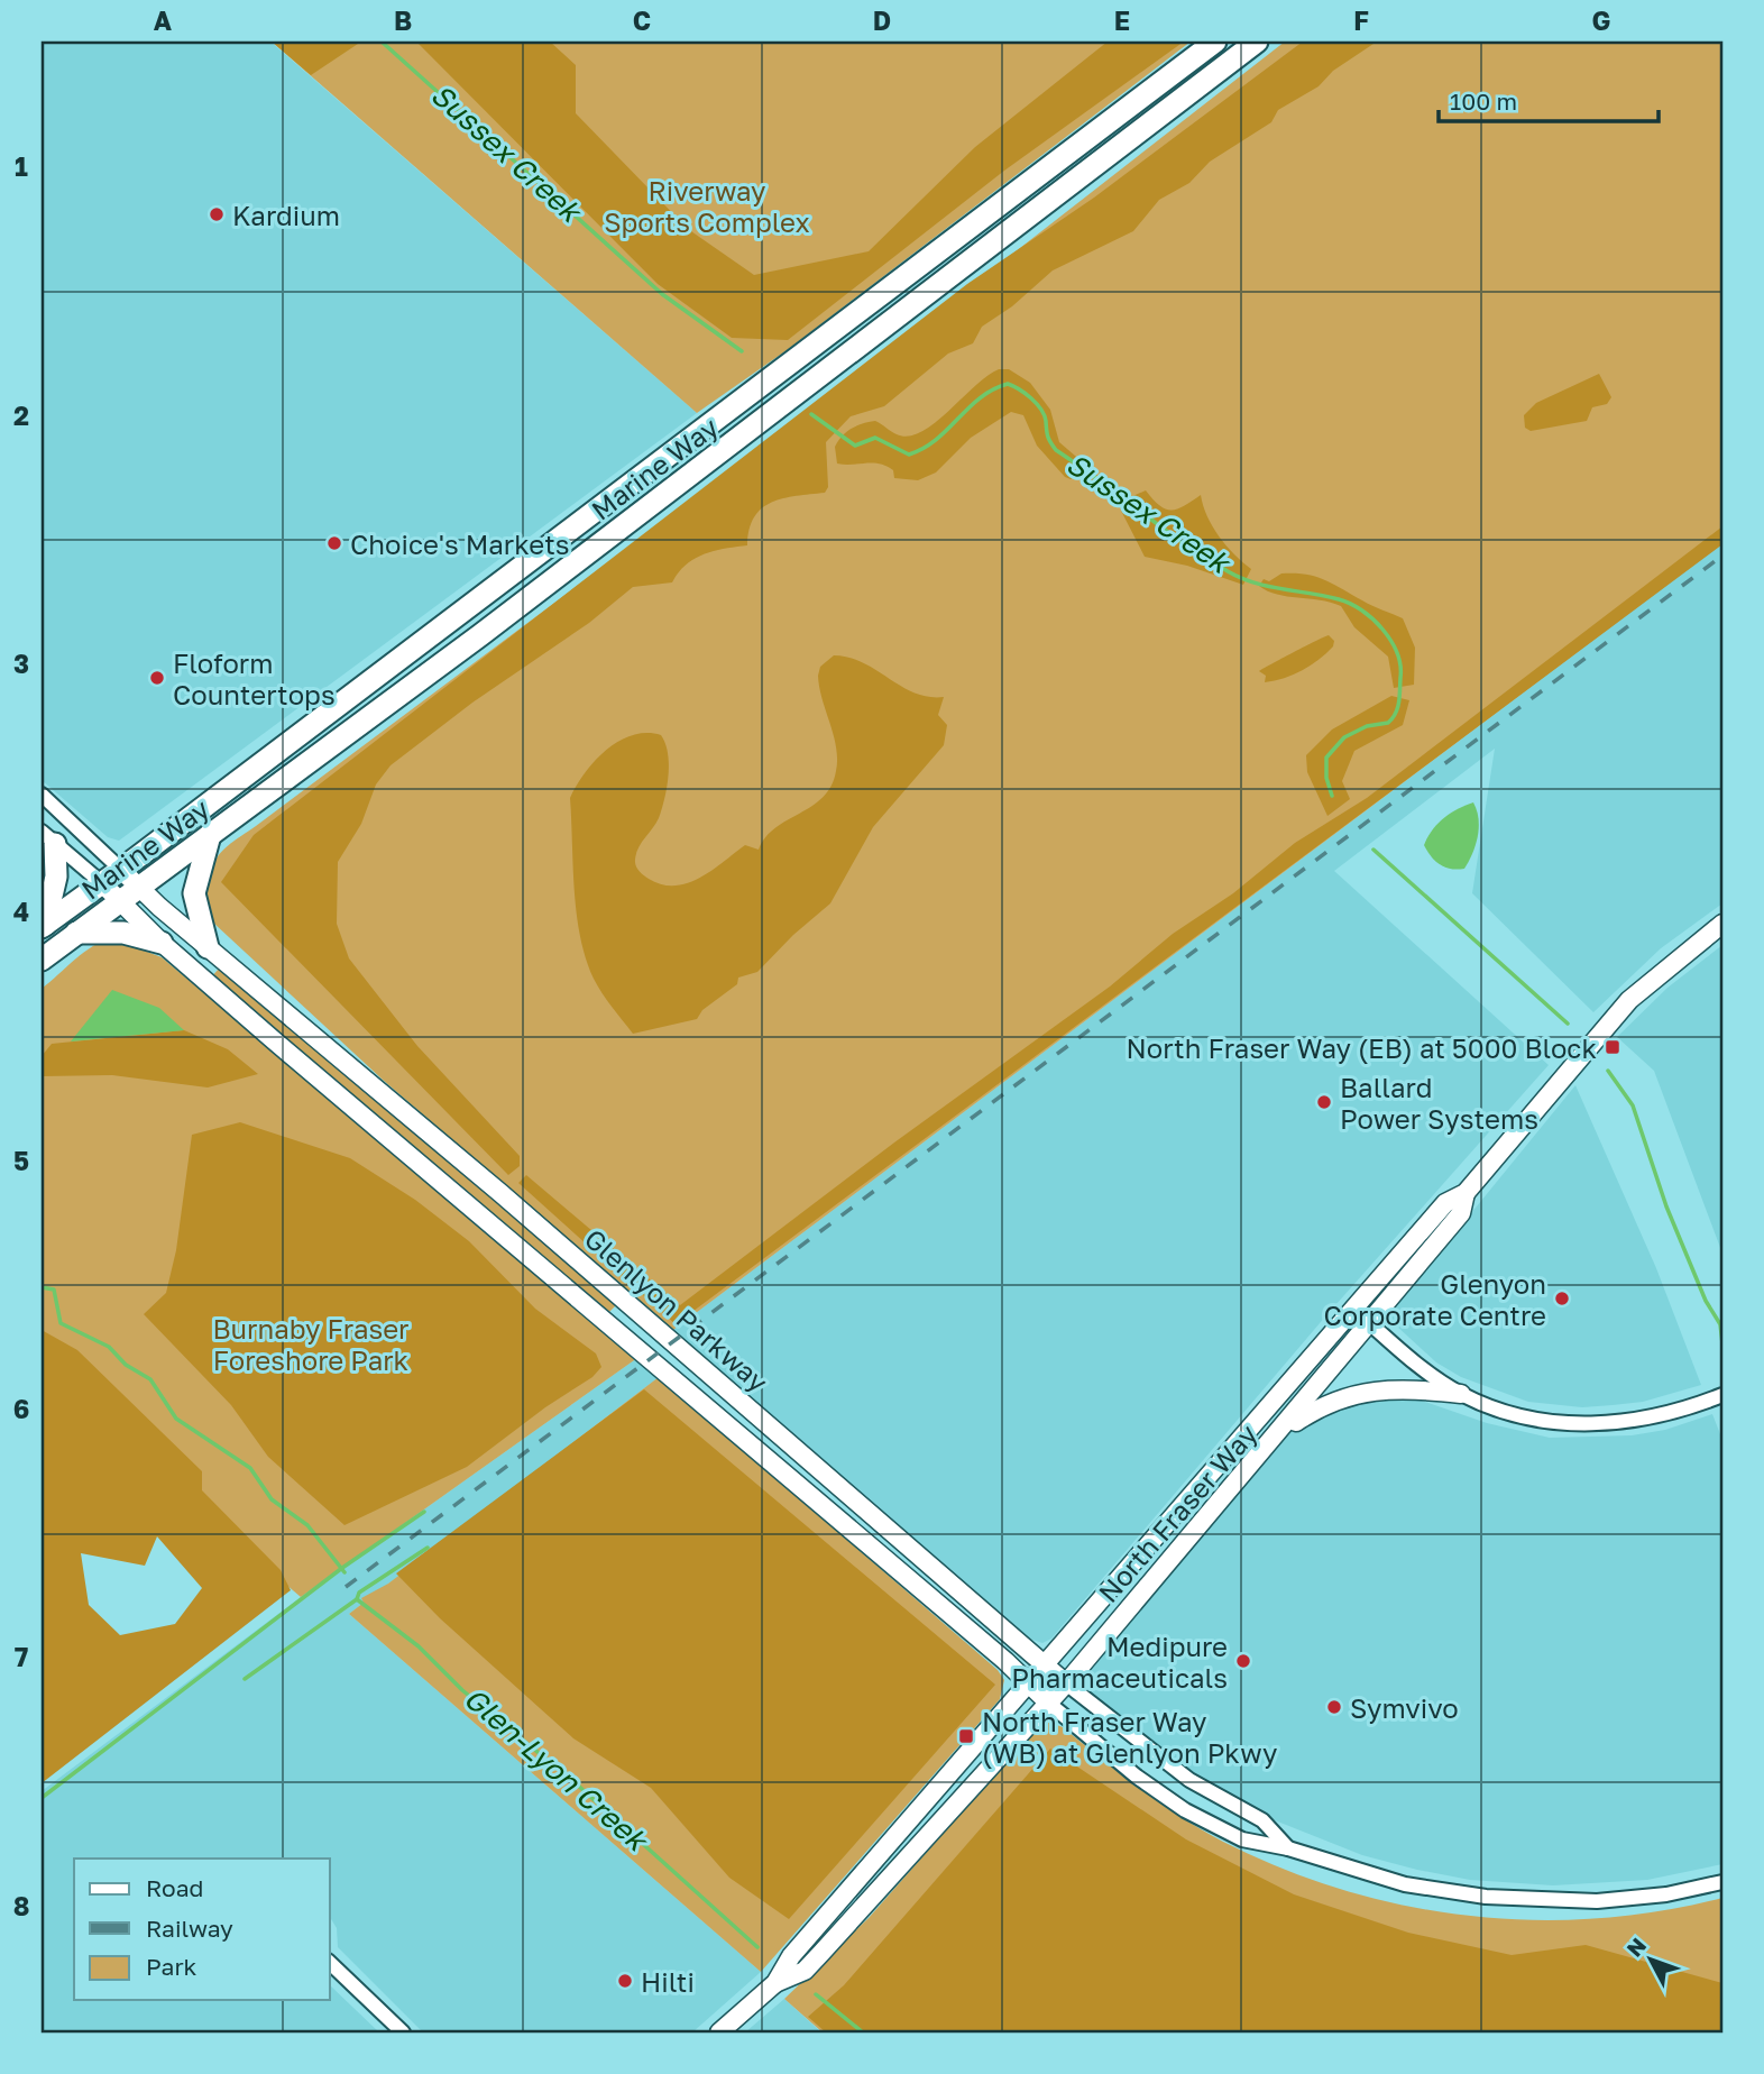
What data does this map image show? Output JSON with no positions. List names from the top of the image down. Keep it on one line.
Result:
{"streets":{"main road":["Marine Way"],"street":["Glenlyon Parkway","North Fraser Way"]},"crossings":[["Marine Way","Glenlyon Parkway"],["Glenlyon Parkway","North Fraser Way"]],"water":["Sussex Creek","Glen-Lyon Creek"],"parks":["Riverway Sports Complex","Burnaby Fraser Foreshore Park"],"places":{"other":["Kardium","Choice's Markets","Floform Countertops","Ballard Power Systems","Glenyon Corporate Centre","Medipure Pharmaceuticals","Symvivo","Hilti"],"transit":["North Fraser Way (EB) at 5000 Block","North Fraser Way (WB) at Glenlyon Pkwy"]},"legend":["Road","Railway","Park"],"scale_bar":"100 m","north":"top left","grid":{"columns":["A","B","C","D","E","F","G"],"rows":["1","2","3","4","5","6","7","8"]}}
